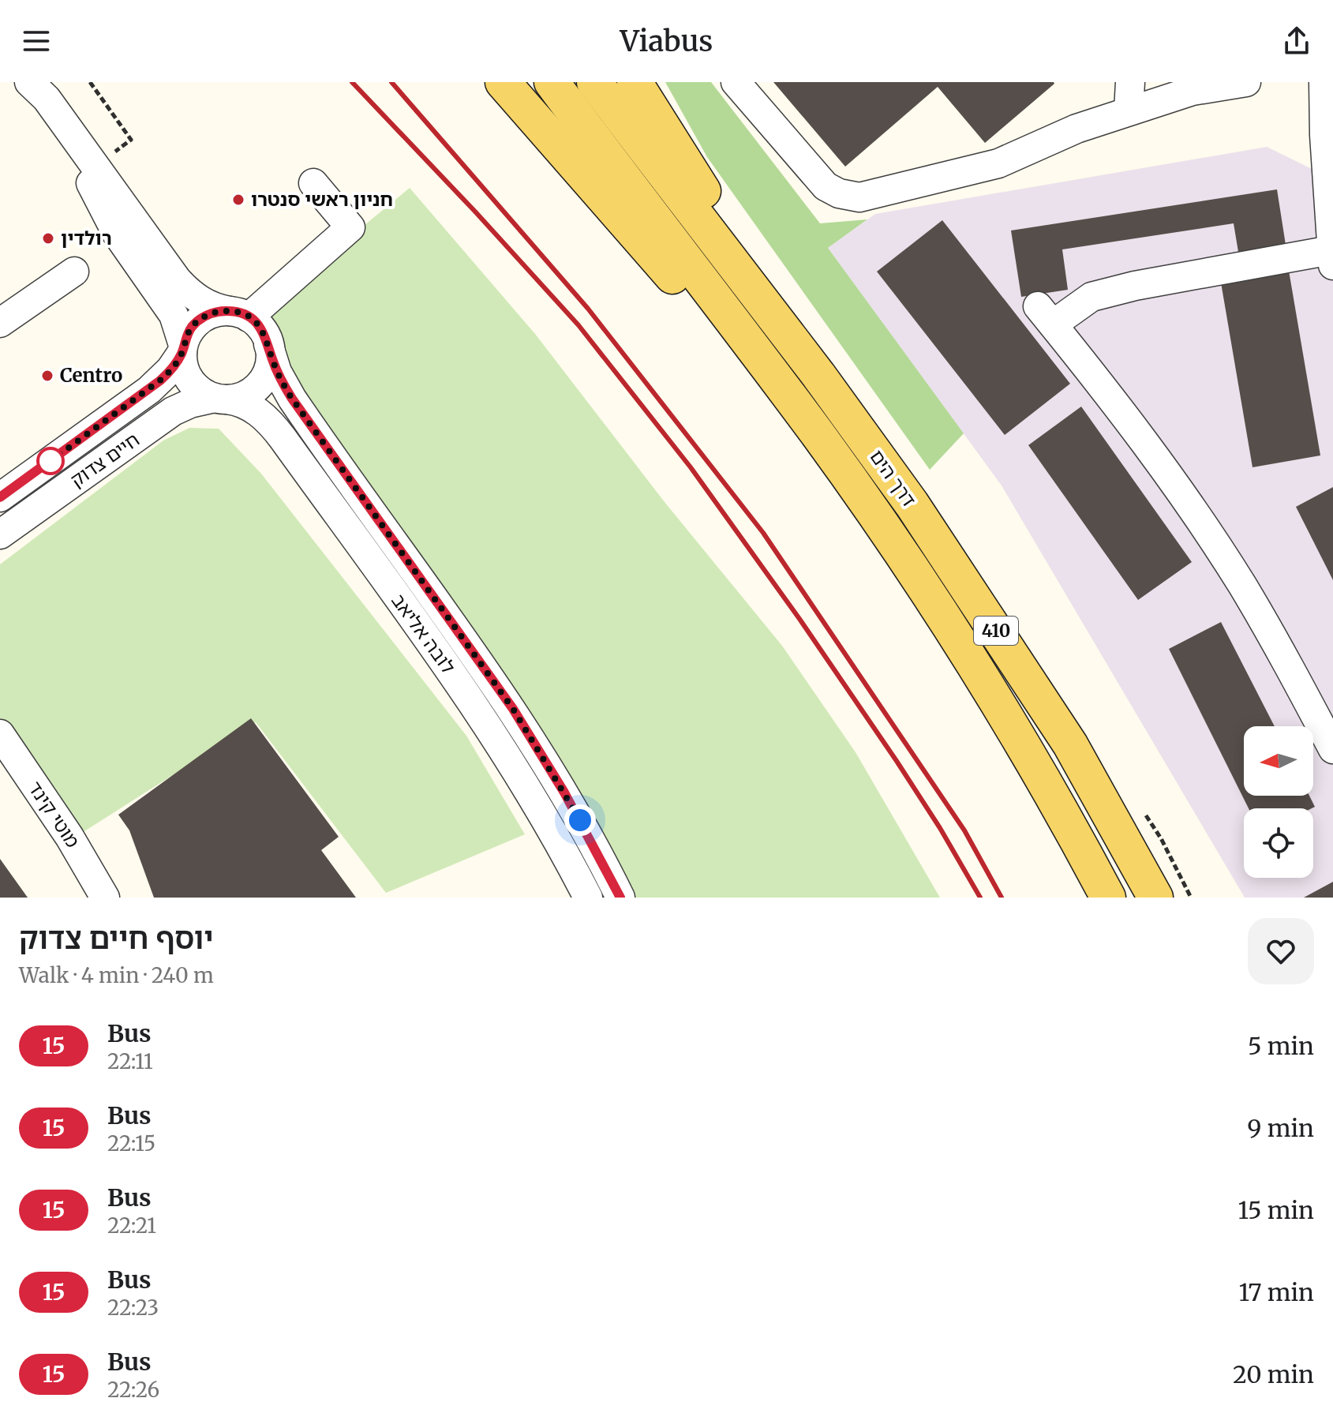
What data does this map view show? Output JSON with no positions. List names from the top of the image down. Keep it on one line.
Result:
{"streets":{"main road":["דרך הים","410"],"street":["חיים צדוק","לובה אליאב","מוטי קינד"]},"crossings":[["חיים צדוק","לובה אליאב"]],"places":["חניון ראשי סנטרו","רולדין","Centro"],"lines":["bus line 15"],"north":"left","page":{"header":"Viabus","heading":["יוסף חיים צדוק","Walk · 4 min · 240 m"],"list":[{"mark":"15","name":"Bus","note":"22:11","value":"5 min"},{"mark":"15","name":"Bus","note":"22:15","value":"9 min"},{"mark":"15","name":"Bus","note":"22:21","value":"15 min"},{"mark":"15","name":"Bus","note":"22:23","value":"17 min"},{"mark":"15","name":"Bus","note":"22:26","value":"20 min"}]}}
